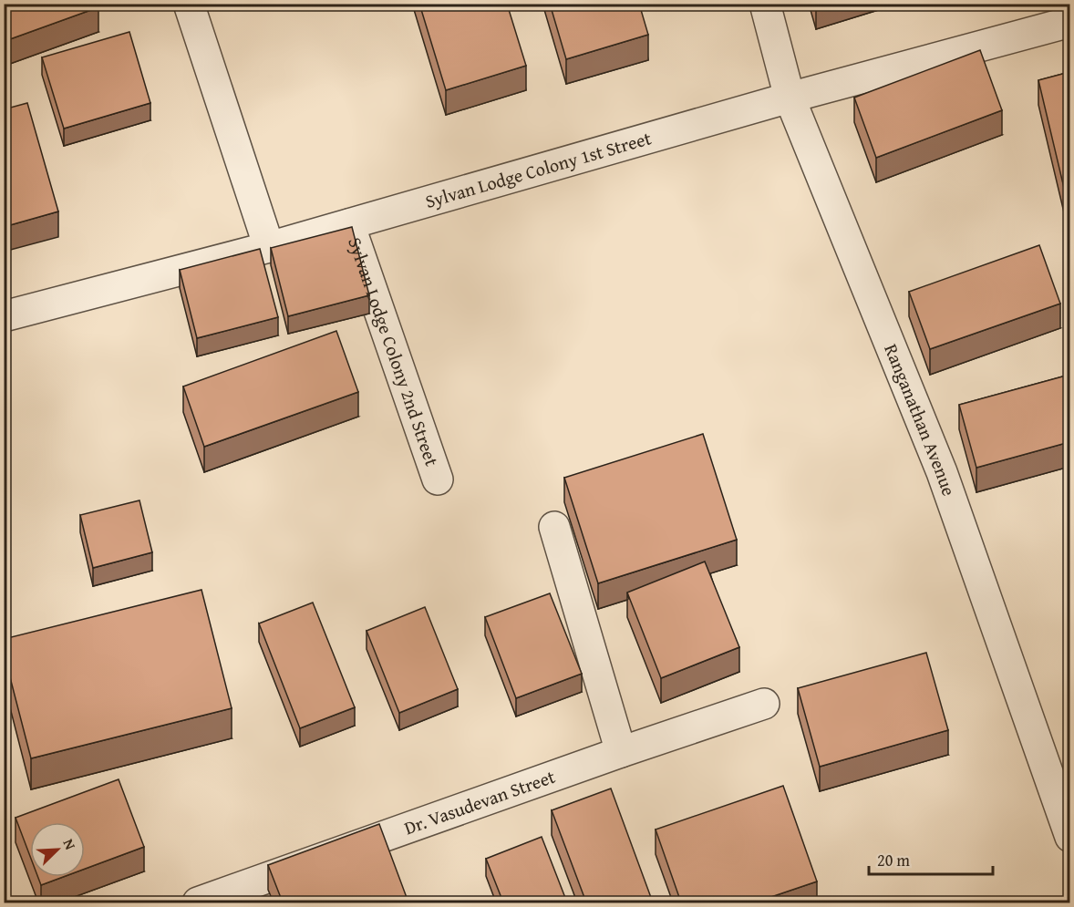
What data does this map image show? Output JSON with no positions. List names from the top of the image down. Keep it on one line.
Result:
{"streets":{"street":["Sylvan Lodge Colony 1st Street","Sylvan Lodge Colony 2nd Street","Ranganathan Avenue","Dr. Vasudevan Street"]},"crossings":[["Sylvan Lodge Colony 1st Street","Sylvan Lodge Colony 2nd Street"],["Sylvan Lodge Colony 1st Street","Ranganathan Avenue"]],"scale_bar":"20 m","north":"top right"}
